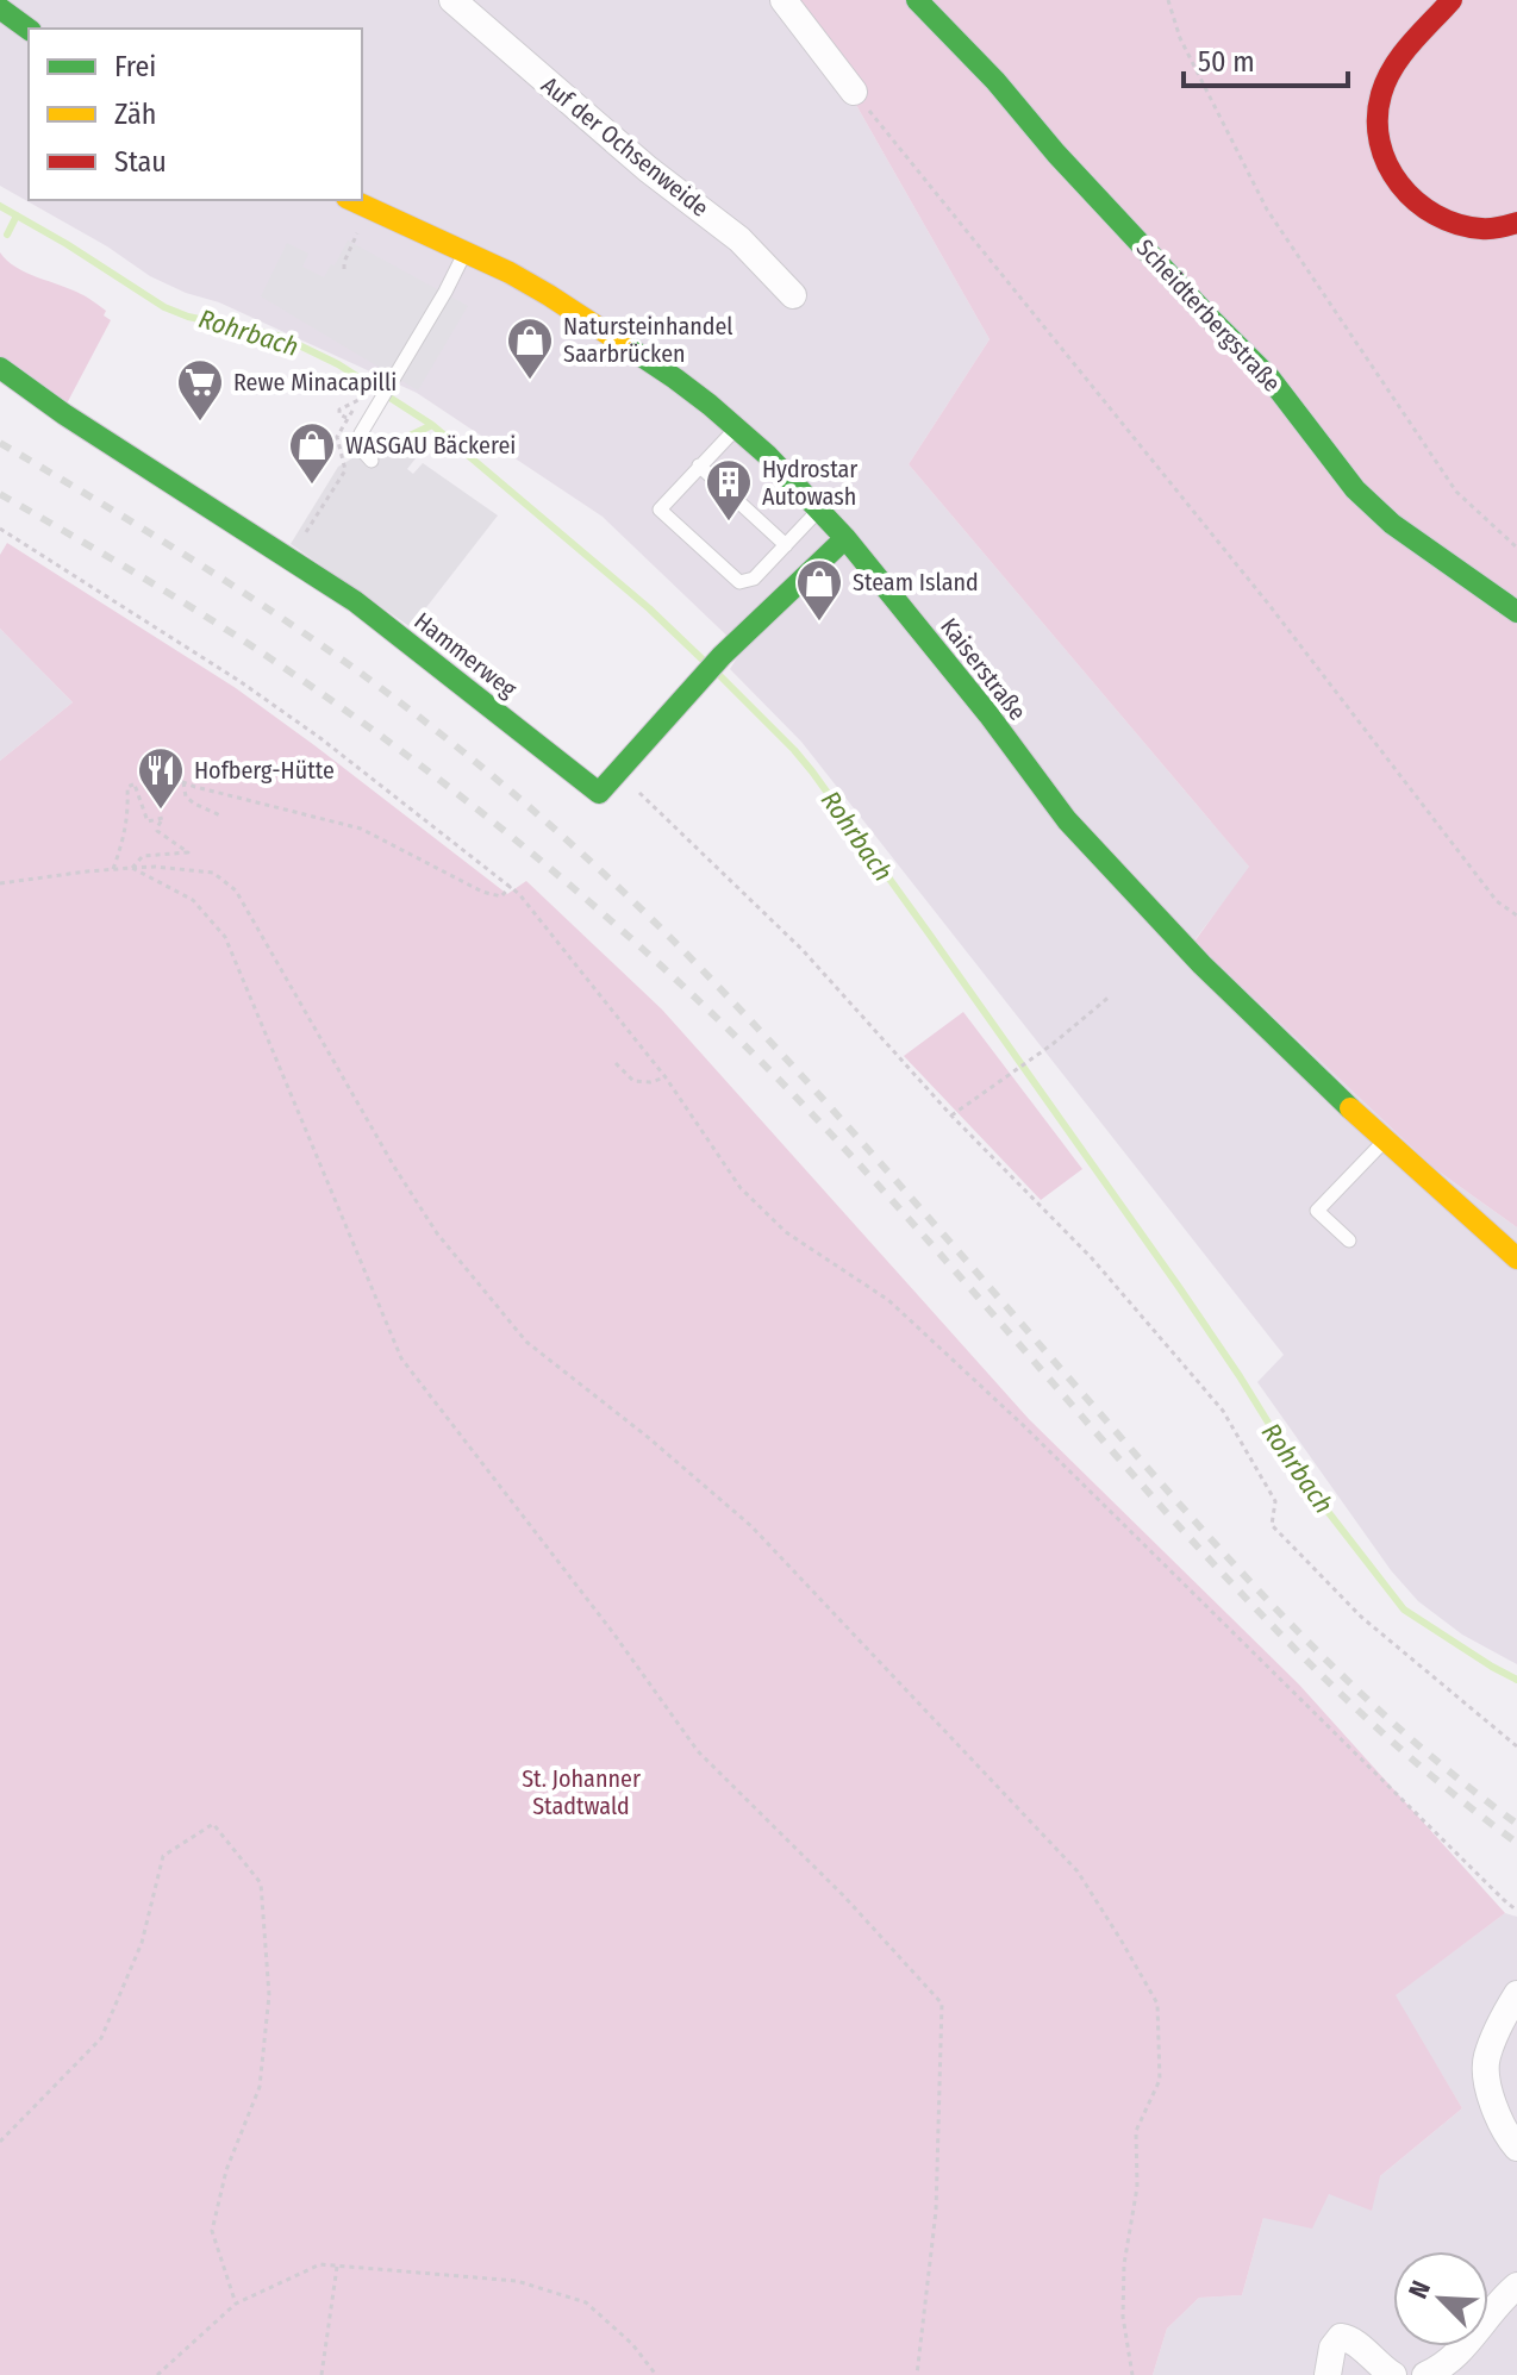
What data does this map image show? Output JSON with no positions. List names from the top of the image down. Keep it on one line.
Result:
{"streets":{"street":["Auf der Ochsenweide","Scheidterbergstraße","Hammerweg","Kaiserstraße"]},"water":["Rohrbach"],"parks":["St. Johanner Stadtwald"],"places":{"shop":["Natursteinhandel Saarbrücken","WASGAU Bäckerei","Steam Island"],"supermarket":["Rewe Minacapilli"],"building":["Hydrostar Autowash"],"restaurant":["Hofberg-Hütte"]},"legend":["Frei","Zäh","Stau"],"scale_bar":"50 m","north":"top left"}
